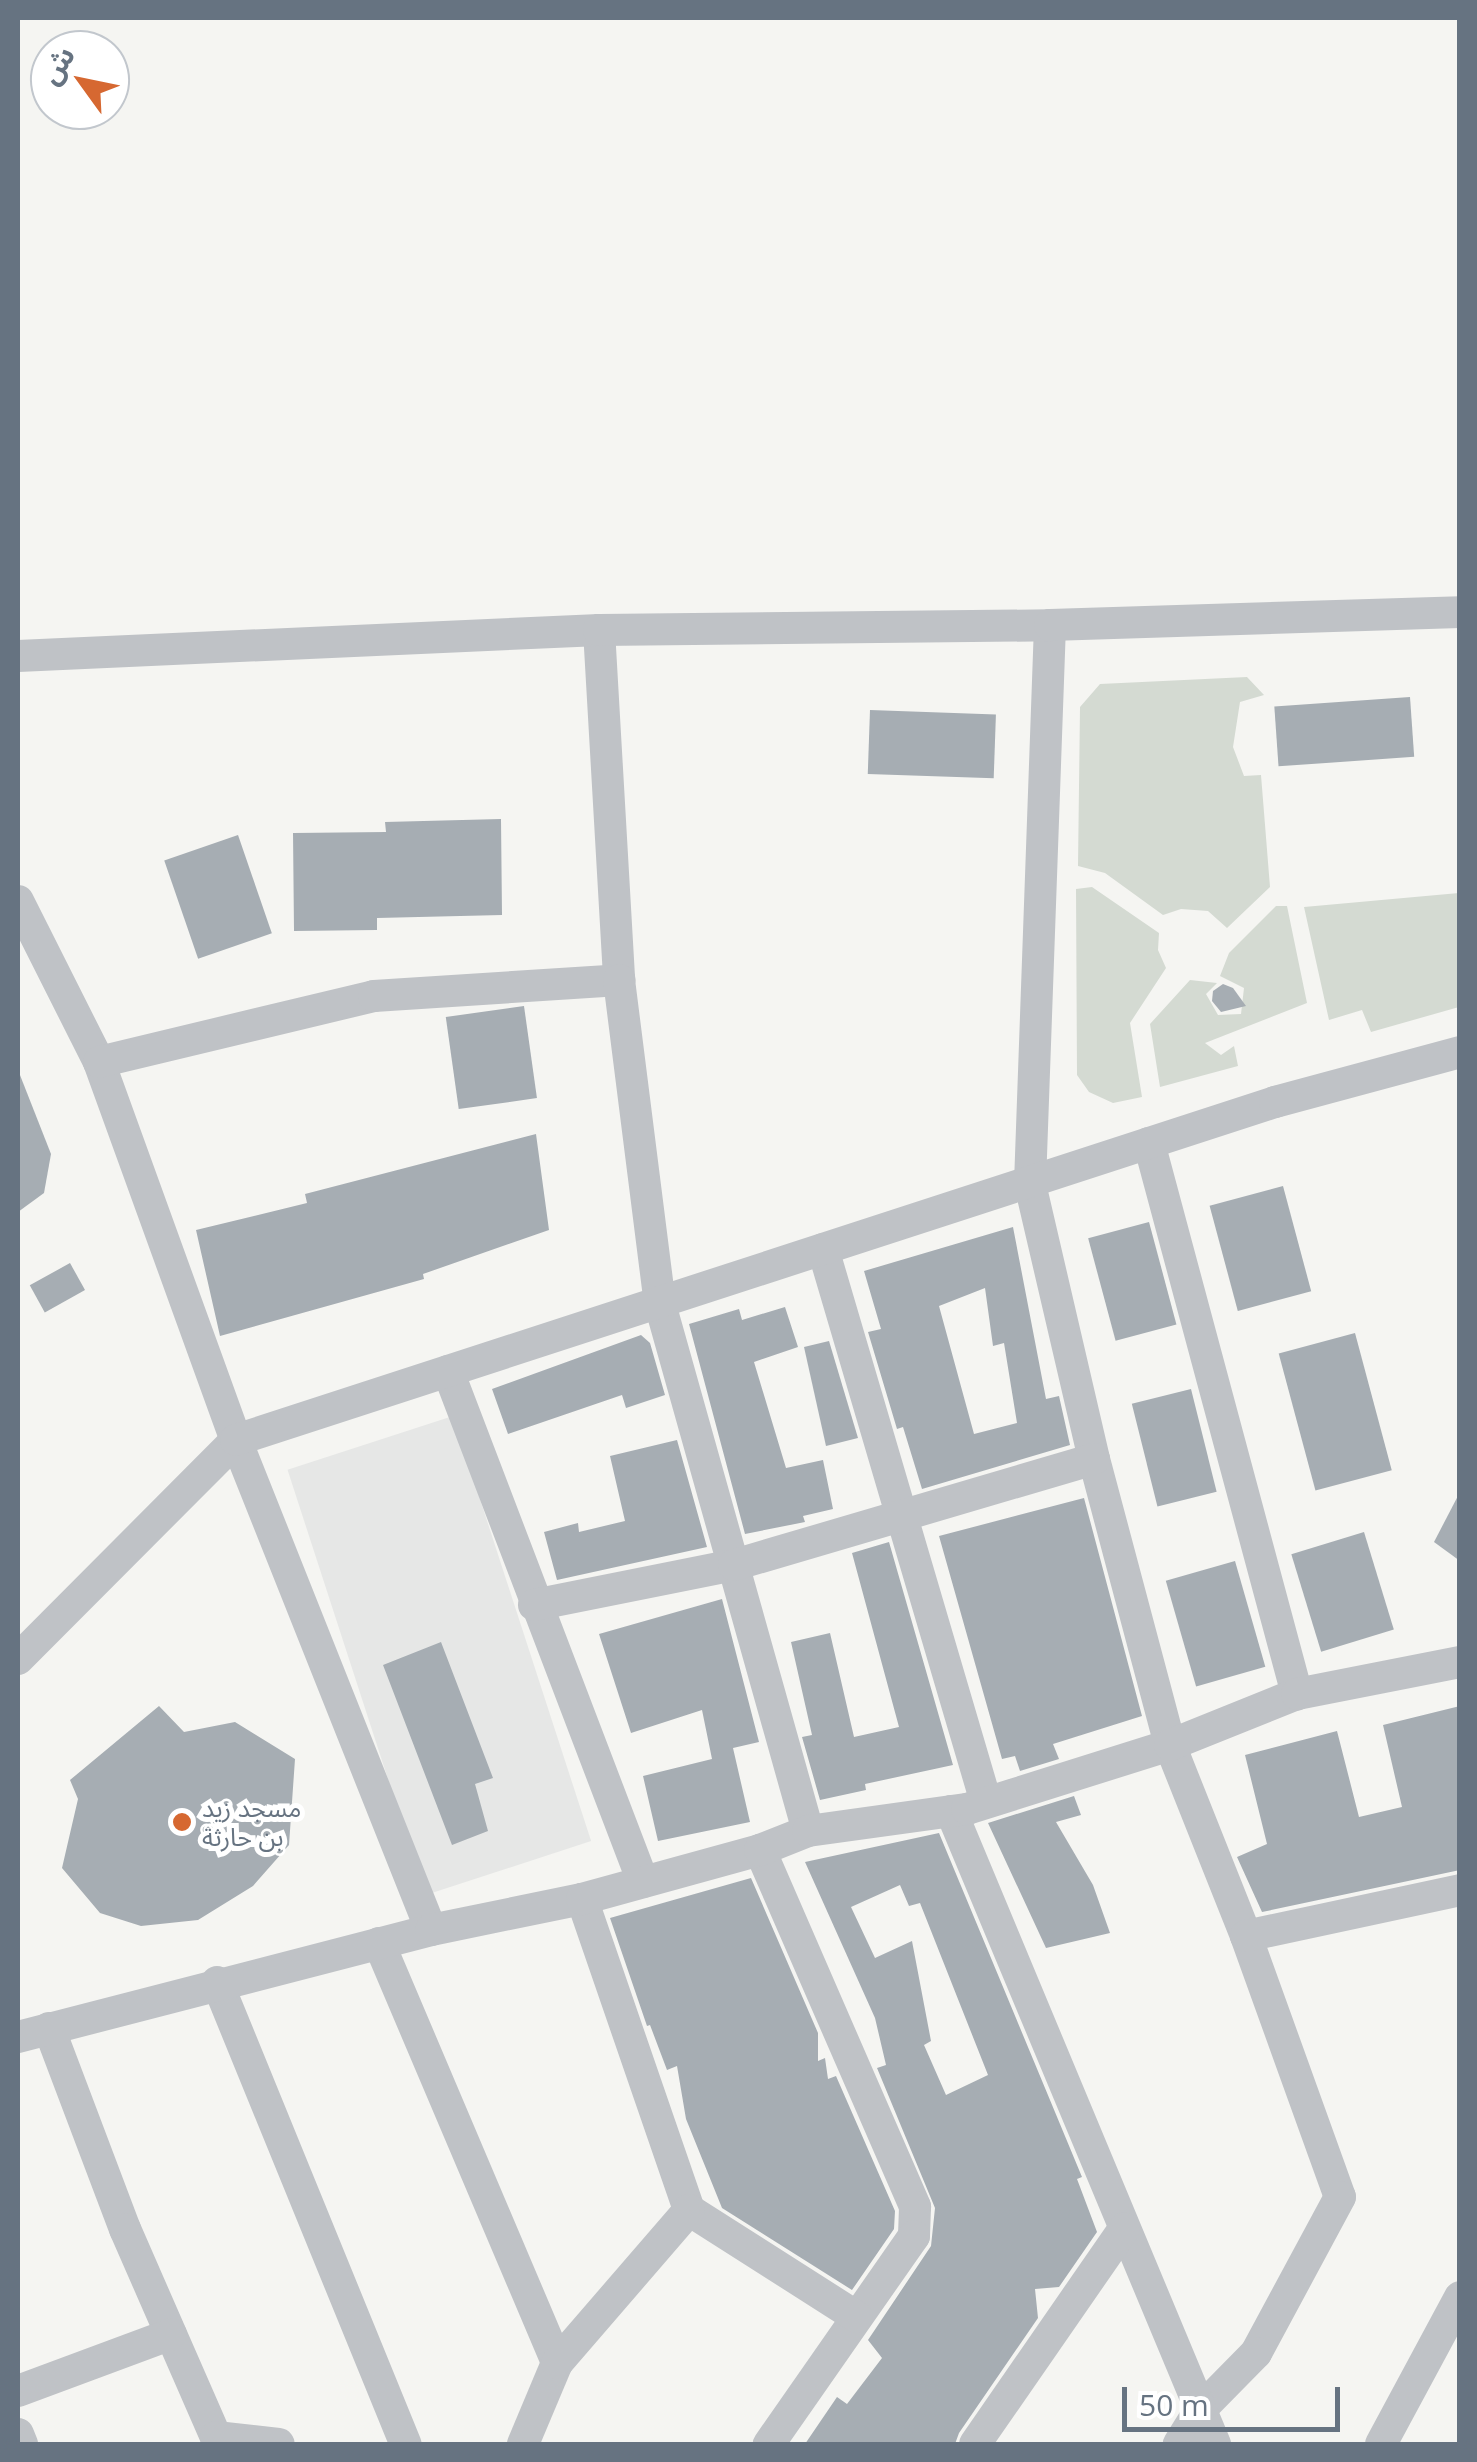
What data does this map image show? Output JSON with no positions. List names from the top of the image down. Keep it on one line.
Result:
{"places":["مسجد زيد بن حارثة"],"scale_bar":"50 m","north":"top left"}
